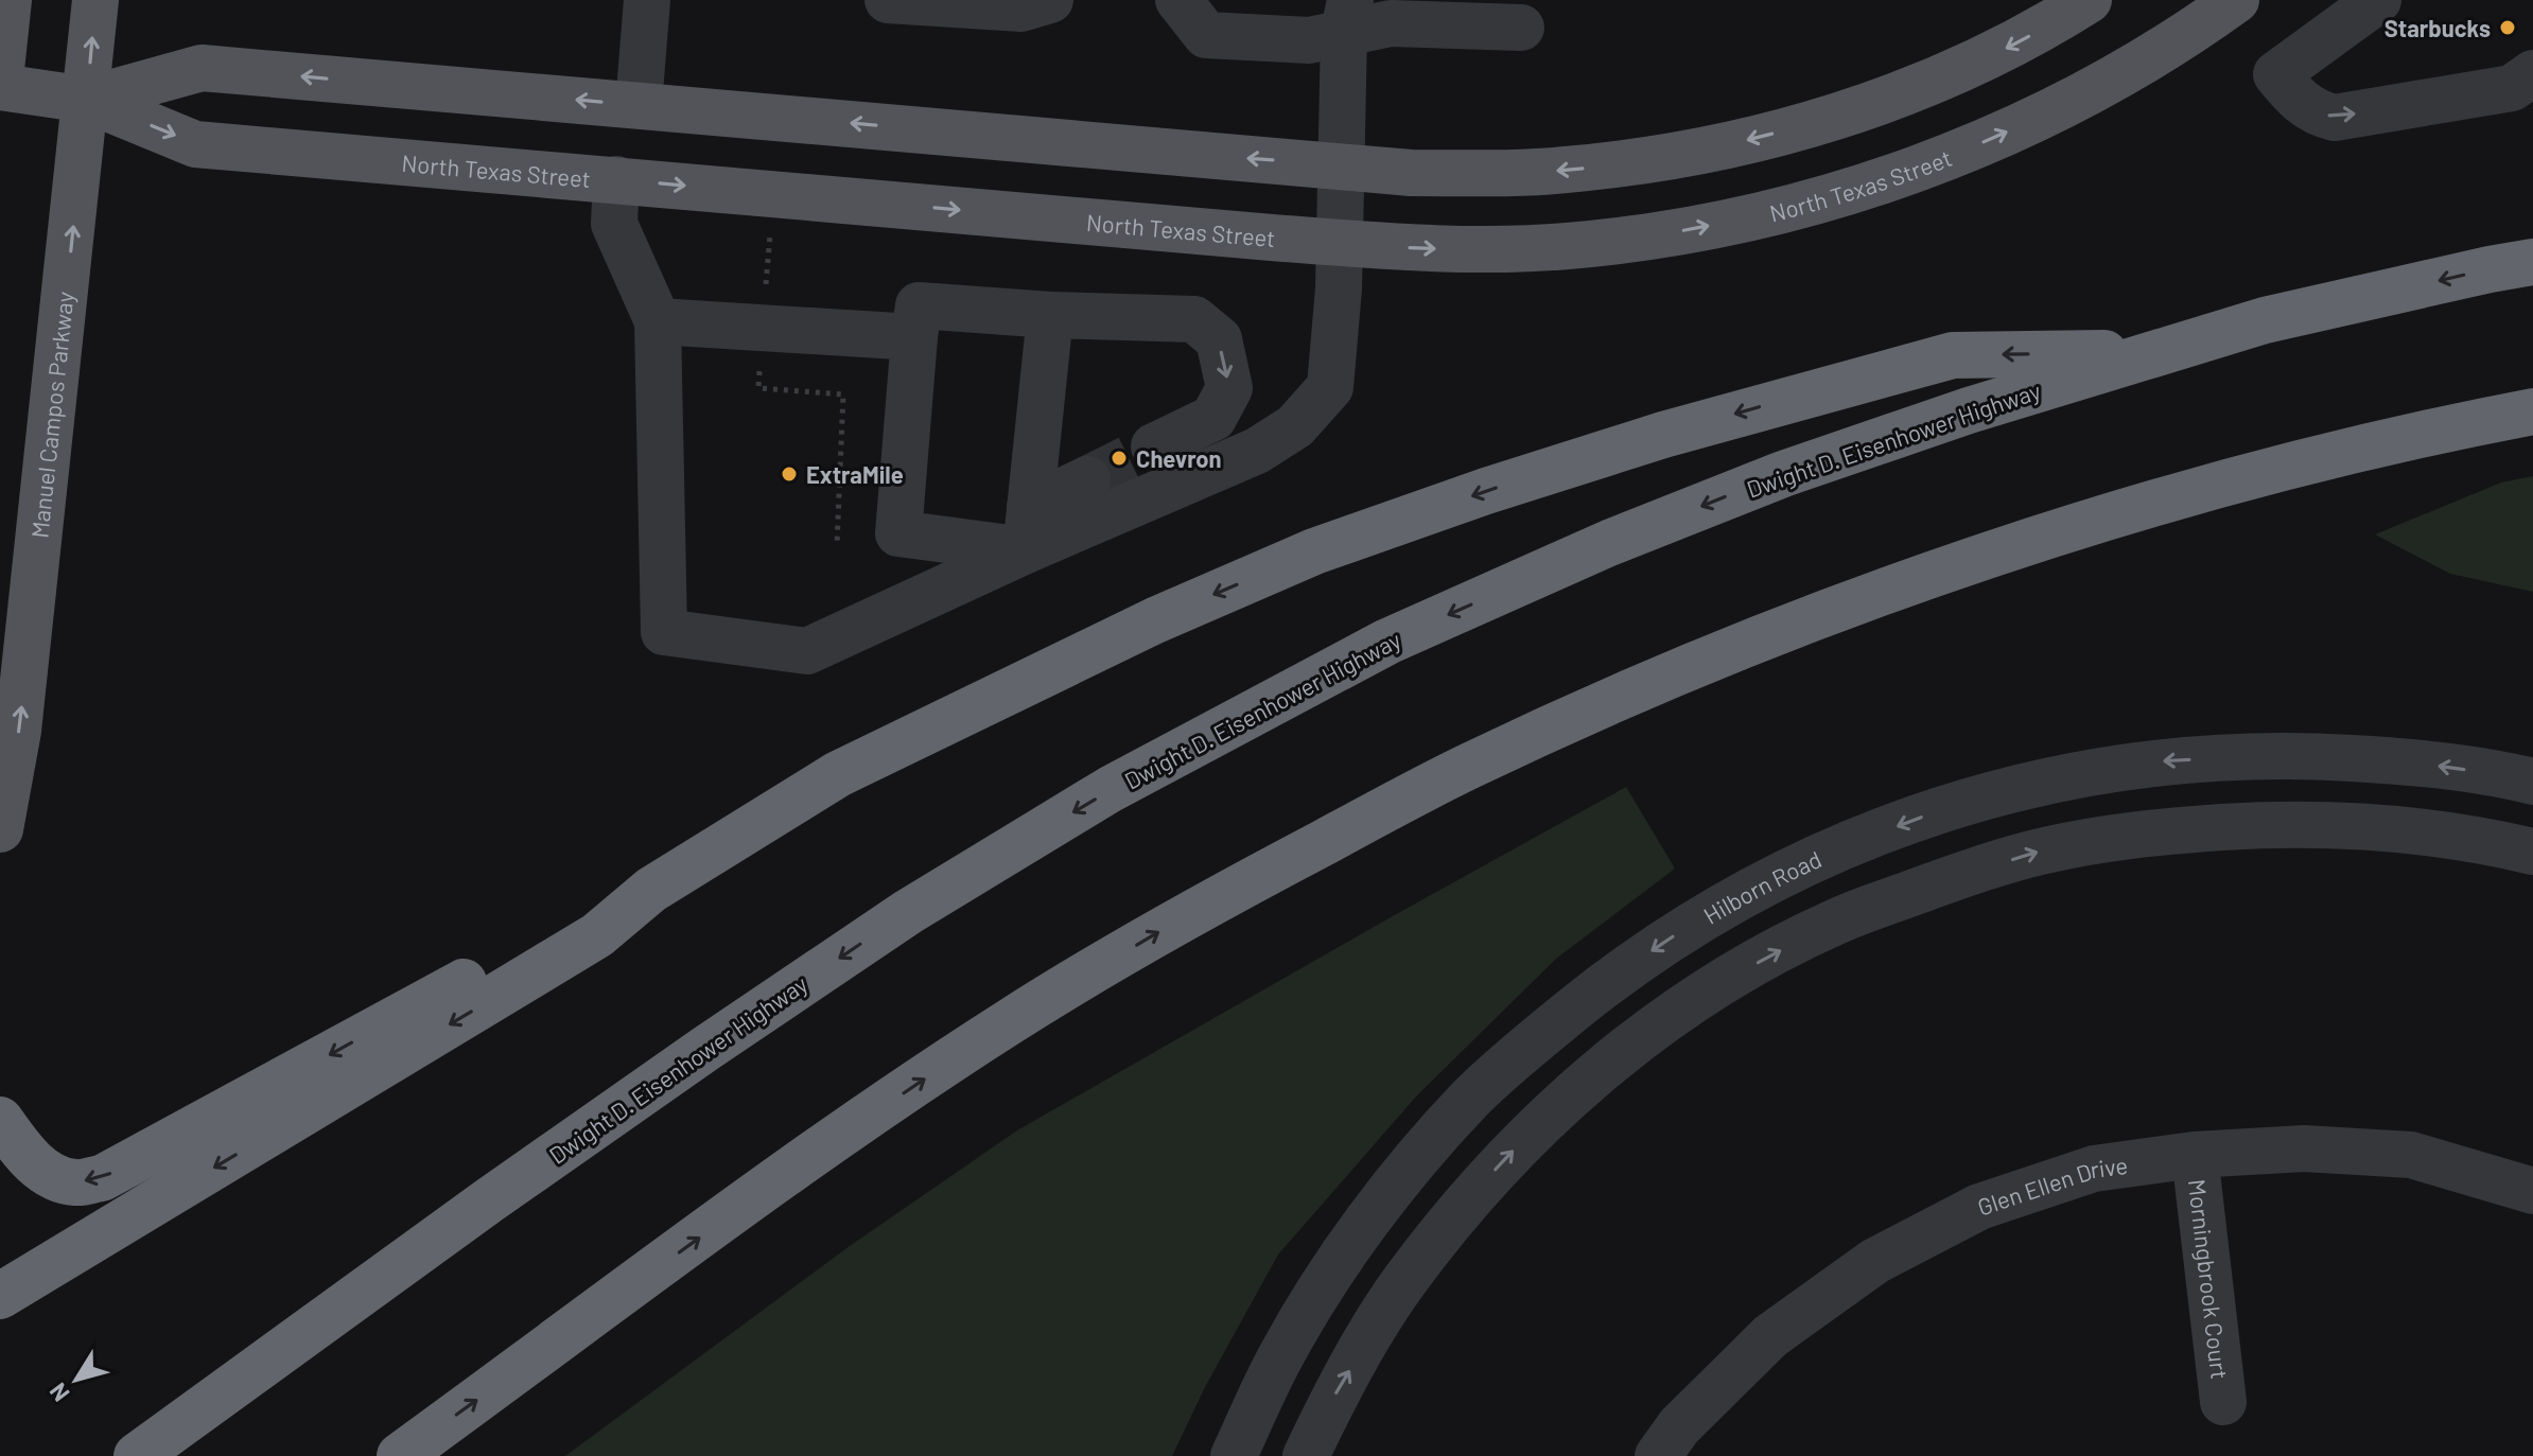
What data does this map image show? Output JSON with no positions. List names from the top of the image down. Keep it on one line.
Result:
{"streets":{"highway":["Dwight D. Eisenhower Highway"],"main road":["North Texas Street","Manuel Campos Parkway"],"street":["Hilborn Road","Glen Ellen Drive","Morningbrook Court"]},"crossings":[["North Texas Street","Manuel Campos Parkway"],["Glen Ellen Drive","Morningbrook Court"]],"one_way":["Manuel Campos Parkway"],"places":["Starbucks","Chevron","ExtraMile"],"north":"bottom left"}
